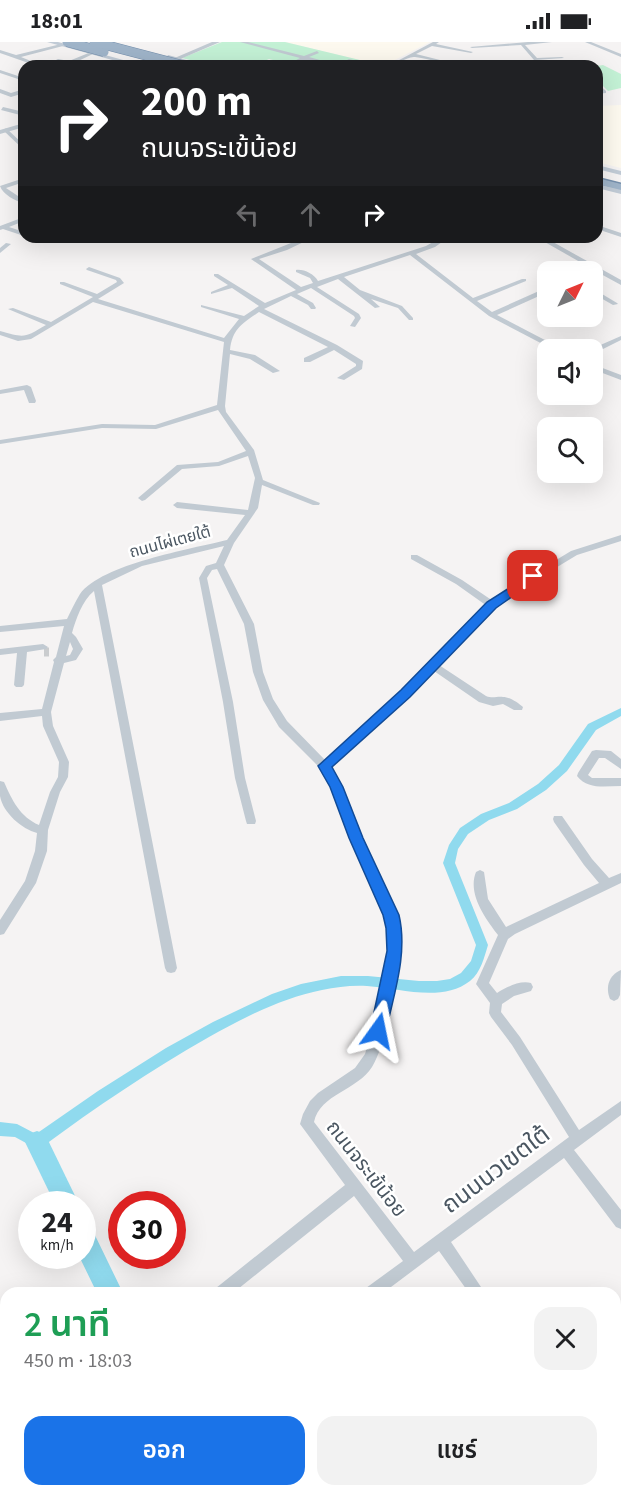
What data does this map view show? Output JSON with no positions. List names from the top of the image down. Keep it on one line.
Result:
{"streets":{"street":["ถนนไผ่เตยใต้","ถนนจระเข้น้อย","ถนนนวเขตใต้"]},"crossings":[["ถนนจระเข้น้อย","ถนนนวเขตใต้"]],"north":"top right","page":{"status":"18:01","turn":["200 m","ถนนจระเข้น้อย"],"speed":"24 km/h","limit":"30","heading":["2 นาที","450 m · 18:03"],"buttons":["ออก","แชร์"]}}
